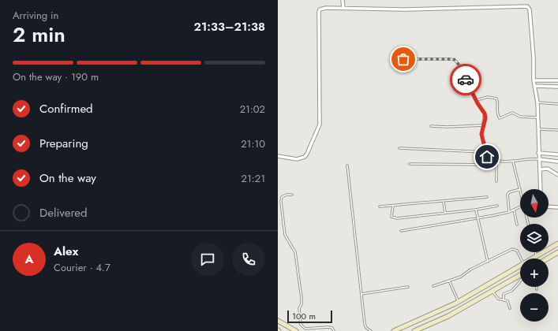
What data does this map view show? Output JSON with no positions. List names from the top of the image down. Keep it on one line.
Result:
{"scale_bar":"100 m","north":"bottom","page":{"heading":["2 min","Arriving in","21:33–21:38"],"panel":["Alex","Courier · 4.7"],"bar":"On the way · 190 m","list":[["Confirmed","21:02"],["Preparing","21:10"],["On the way","21:21"],"Delivered"],"map_buttons":["+","−"],"round":"A","scale":"100 m"}}
